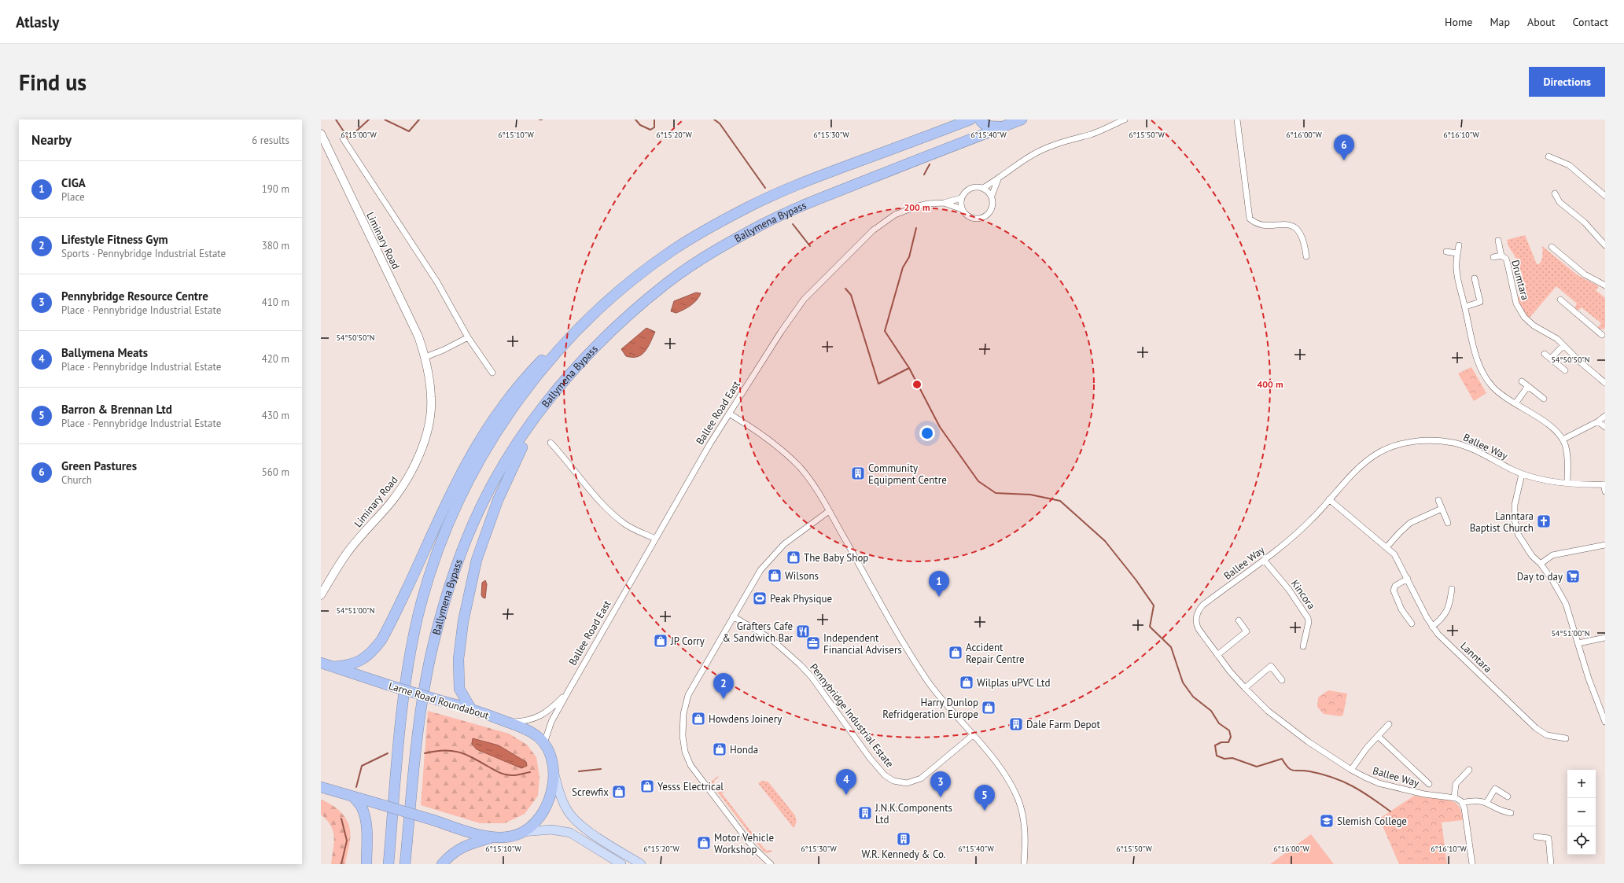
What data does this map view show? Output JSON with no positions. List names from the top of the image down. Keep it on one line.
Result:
{"streets":{"highway":["Ballymena Bypass","Larne Road Roundabout"],"street":["Liminary Road","Drumtara","Ballee Road East","Ballee Way","Kincora","Lanntara","Pennybridge Industrial Estate"]},"crossings":[["Ballee Road East","Larne Road Roundabout"],["Ballee Way","Kincora"],["Ballee Way","Lanntara"]],"places":{"building":["Community Equipment Centre","Dale Farm Depot","J.N.K.Components Ltd","W.R. Kennedy & Co."],"church":["Lanntara Baptist Church"],"shop":["The Baby Shop","Wilsons","JP Corry","Accident Repair Centre","Wilplas uPVC Ltd","Harry Dunlop Refridgeration Europe","Howdens Joinery","Honda","Yesss Electrical","Screwfix","Motor Vehicle Workshop"],"supermarket":["Day to day"],"sports":["Peak Physique"],"restaurant":["Grafters Cafe & Sandwich Bar"],"office":["Independent Financial Advisers"],"school or university":["Slemish College"]},"page":{"header":"Atlasly","nav":["Home","Map","About","Contact"],"buttons":"Directions","title":"Find us","heading":["Nearby","6 results"],"pins":["6","1","2","4","3","5"],"list":[{"mark":"1","name":"CIGA","note":"Place","value":"190 m"},{"mark":"2","name":"Lifestyle Fitness Gym","note":"Sports · Pennybridge Industrial Estate","value":"380 m"},{"mark":"3","name":"Pennybridge Resource Centre","note":"Place · Pennybridge Industrial Estate","value":"410 m"},{"mark":"4","name":"Ballymena Meats","note":"Place · Pennybridge Industrial Estate","value":"420 m"},{"mark":"5","name":"Barron & Brennan Ltd","note":"Place · Pennybridge Industrial Estate","value":"430 m"},{"mark":"6","name":"Green Pastures","note":"Church","value":"560 m"}],"map_buttons":["+","−"]},"coordinates":["6°15'00\"W","6°15'10\"W","6°15'20\"W","6°15'30\"W","6°15'40\"W","6°15'50\"W","6°16'00\"W","6°16'10\"W","54°50'50\"N","54°51'00\"N"],"rings":["200 m","400 m"]}
